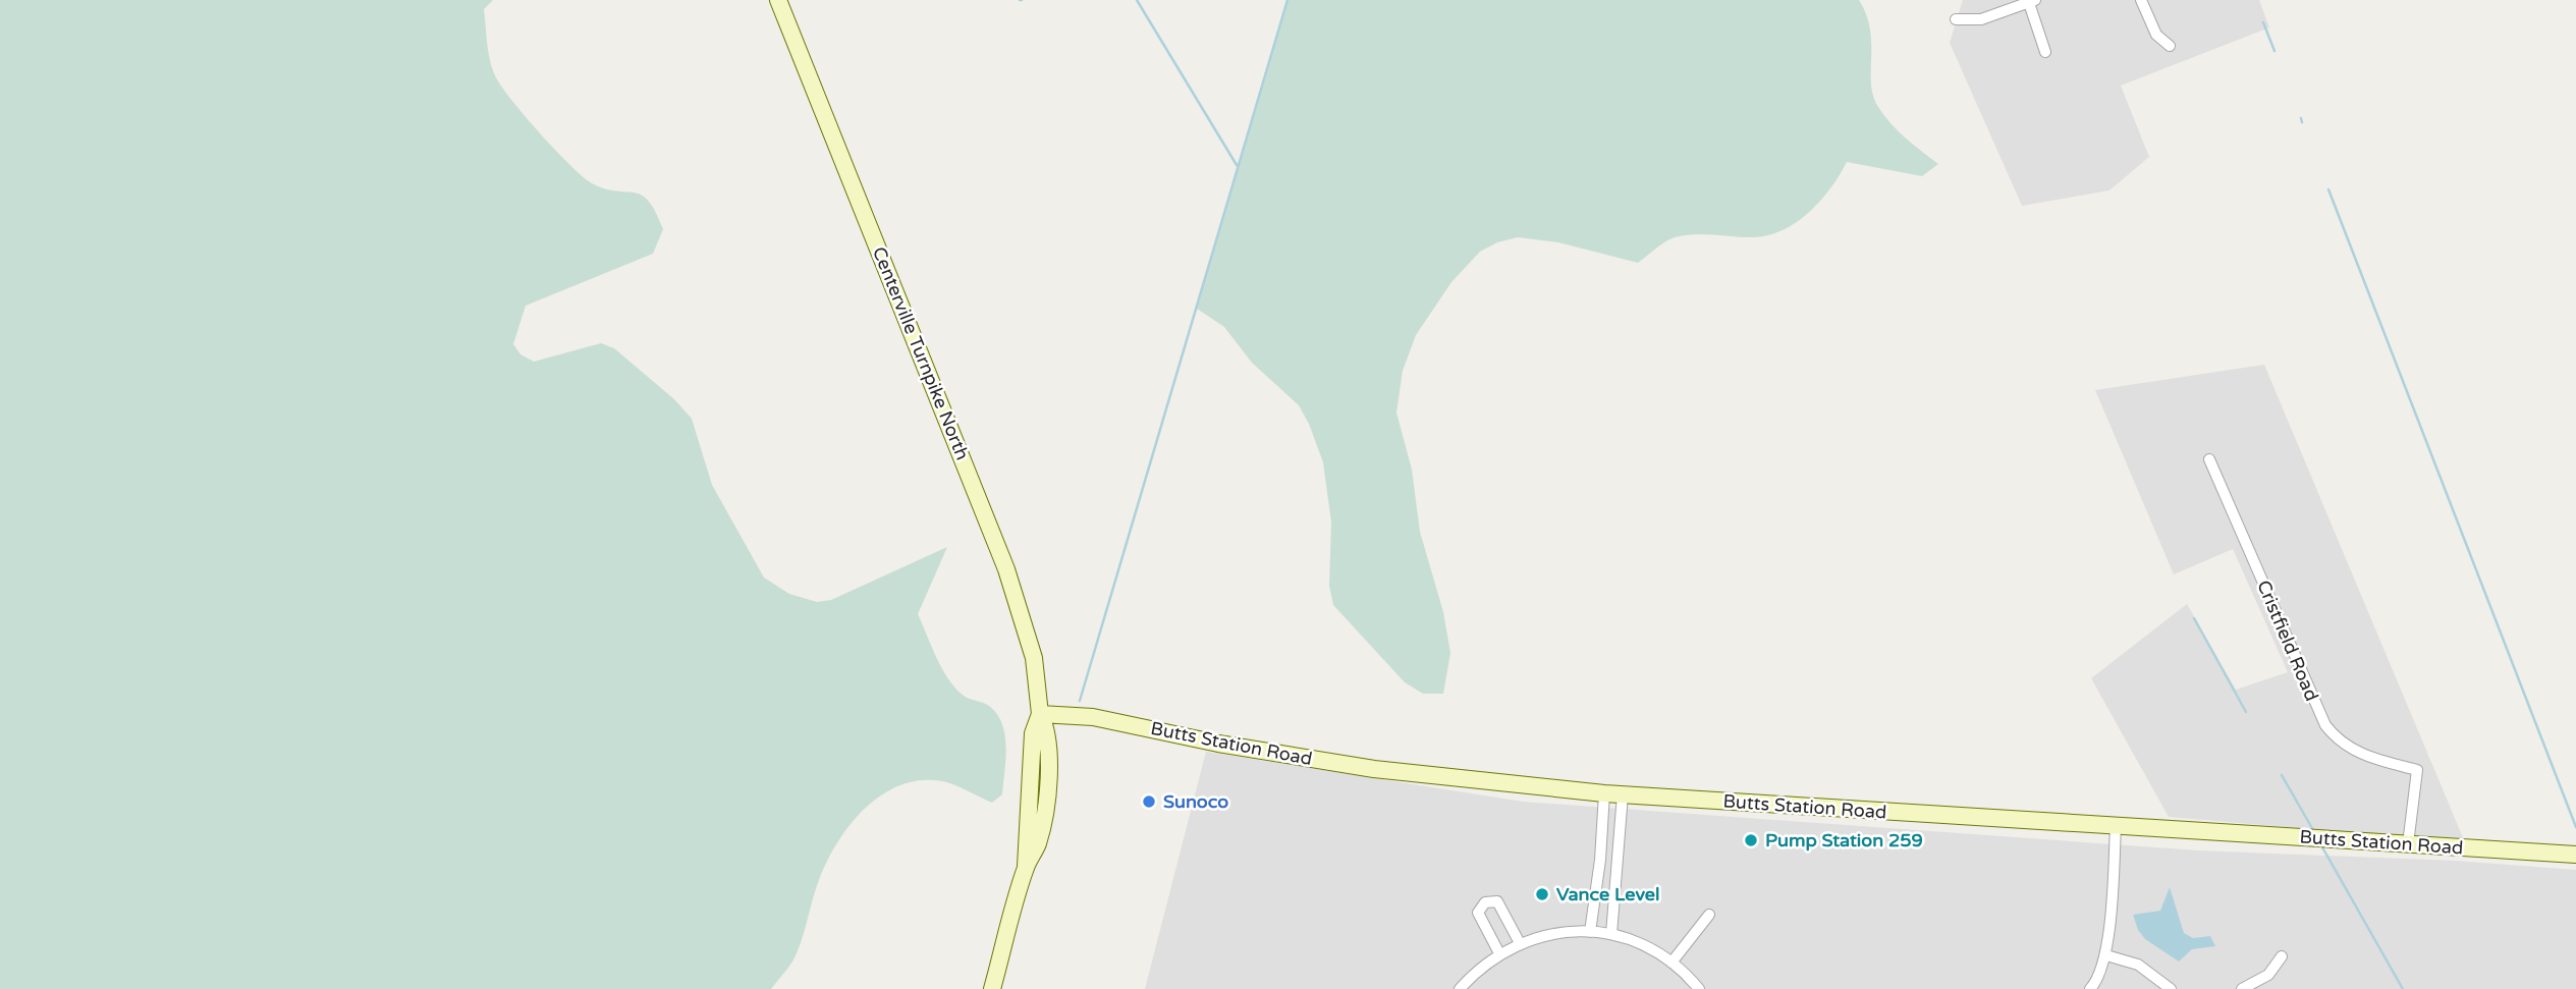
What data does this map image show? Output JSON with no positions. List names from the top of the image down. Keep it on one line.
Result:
{"streets":{"main road":["Centerville Turnpike North","Butts Station Road"],"street":["Cristfield Road"]},"crossings":[["Centerville Turnpike North","Butts Station Road"],["Cristfield Road","Butts Station Road"]],"places":["Sunoco","Pump Station 259","Vance Level"]}
